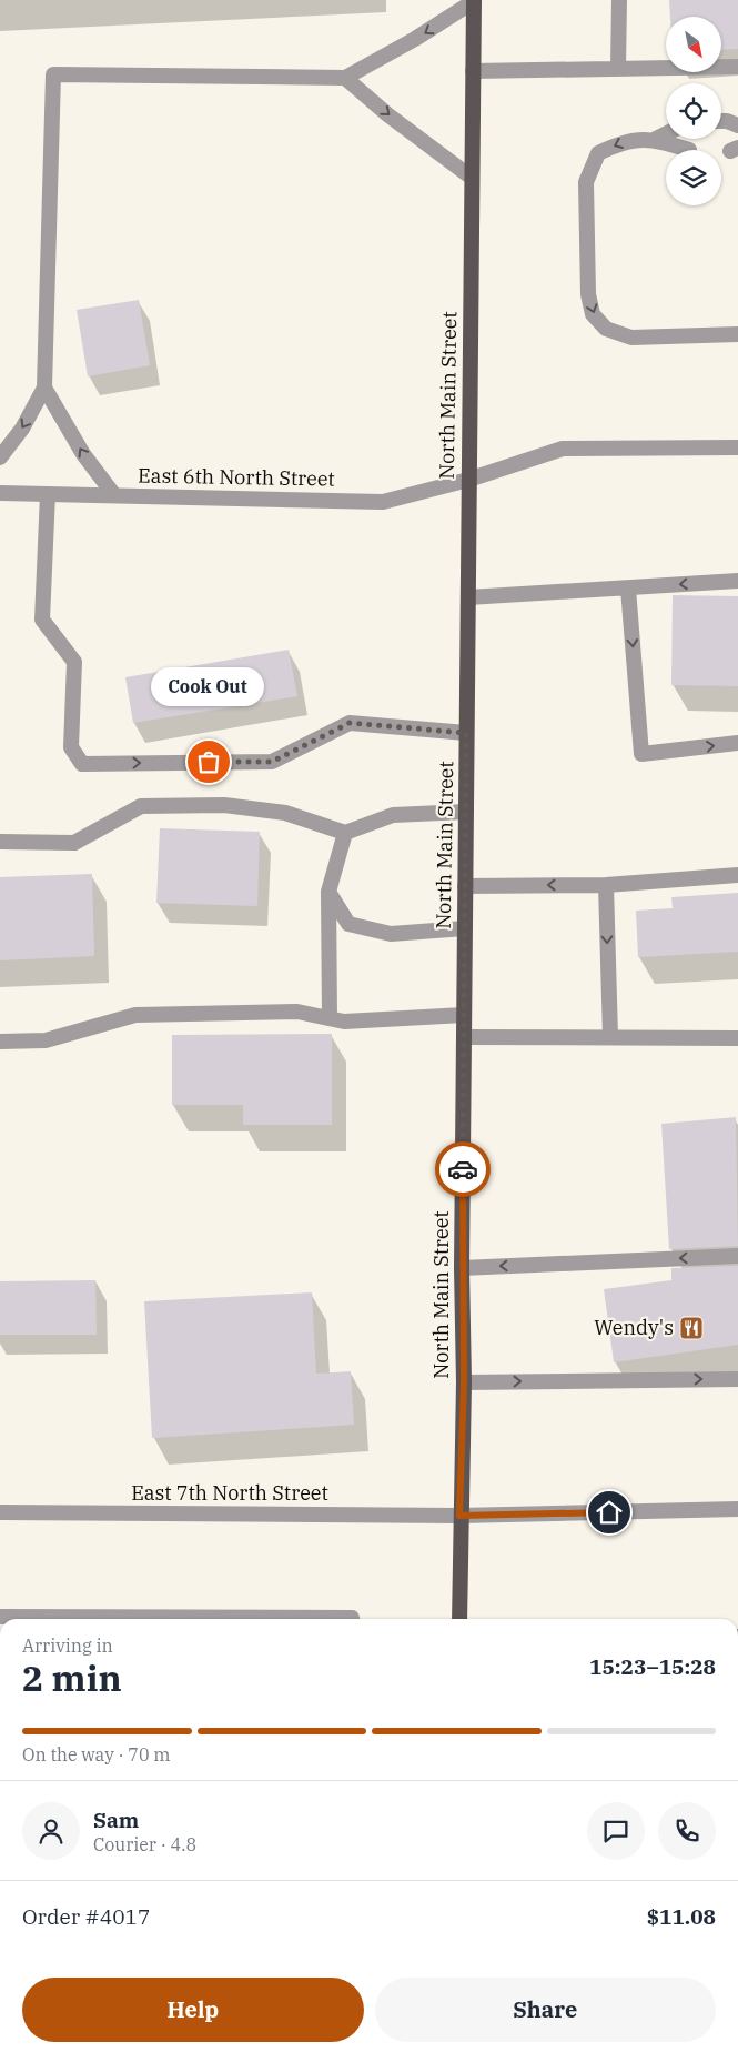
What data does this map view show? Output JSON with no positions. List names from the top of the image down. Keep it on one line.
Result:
{"streets":{"main road":["North Main Street"],"street":["East 6th North Street","East 7th North Street"]},"crossings":[["North Main Street","East 6th North Street"],["North Main Street","East 7th North Street"]],"places":{"other":["Cook Out"],"restaurant":["Wendy's"]},"north":"bottom right","page":{"bubble":"Cook Out","heading":["2 min","Arriving in","15:23–15:28"],"panel":["Sam","Courier · 4.8","Order #4017","$11.08"],"bar":"On the way · 70 m","buttons":["Help","Share"]}}
